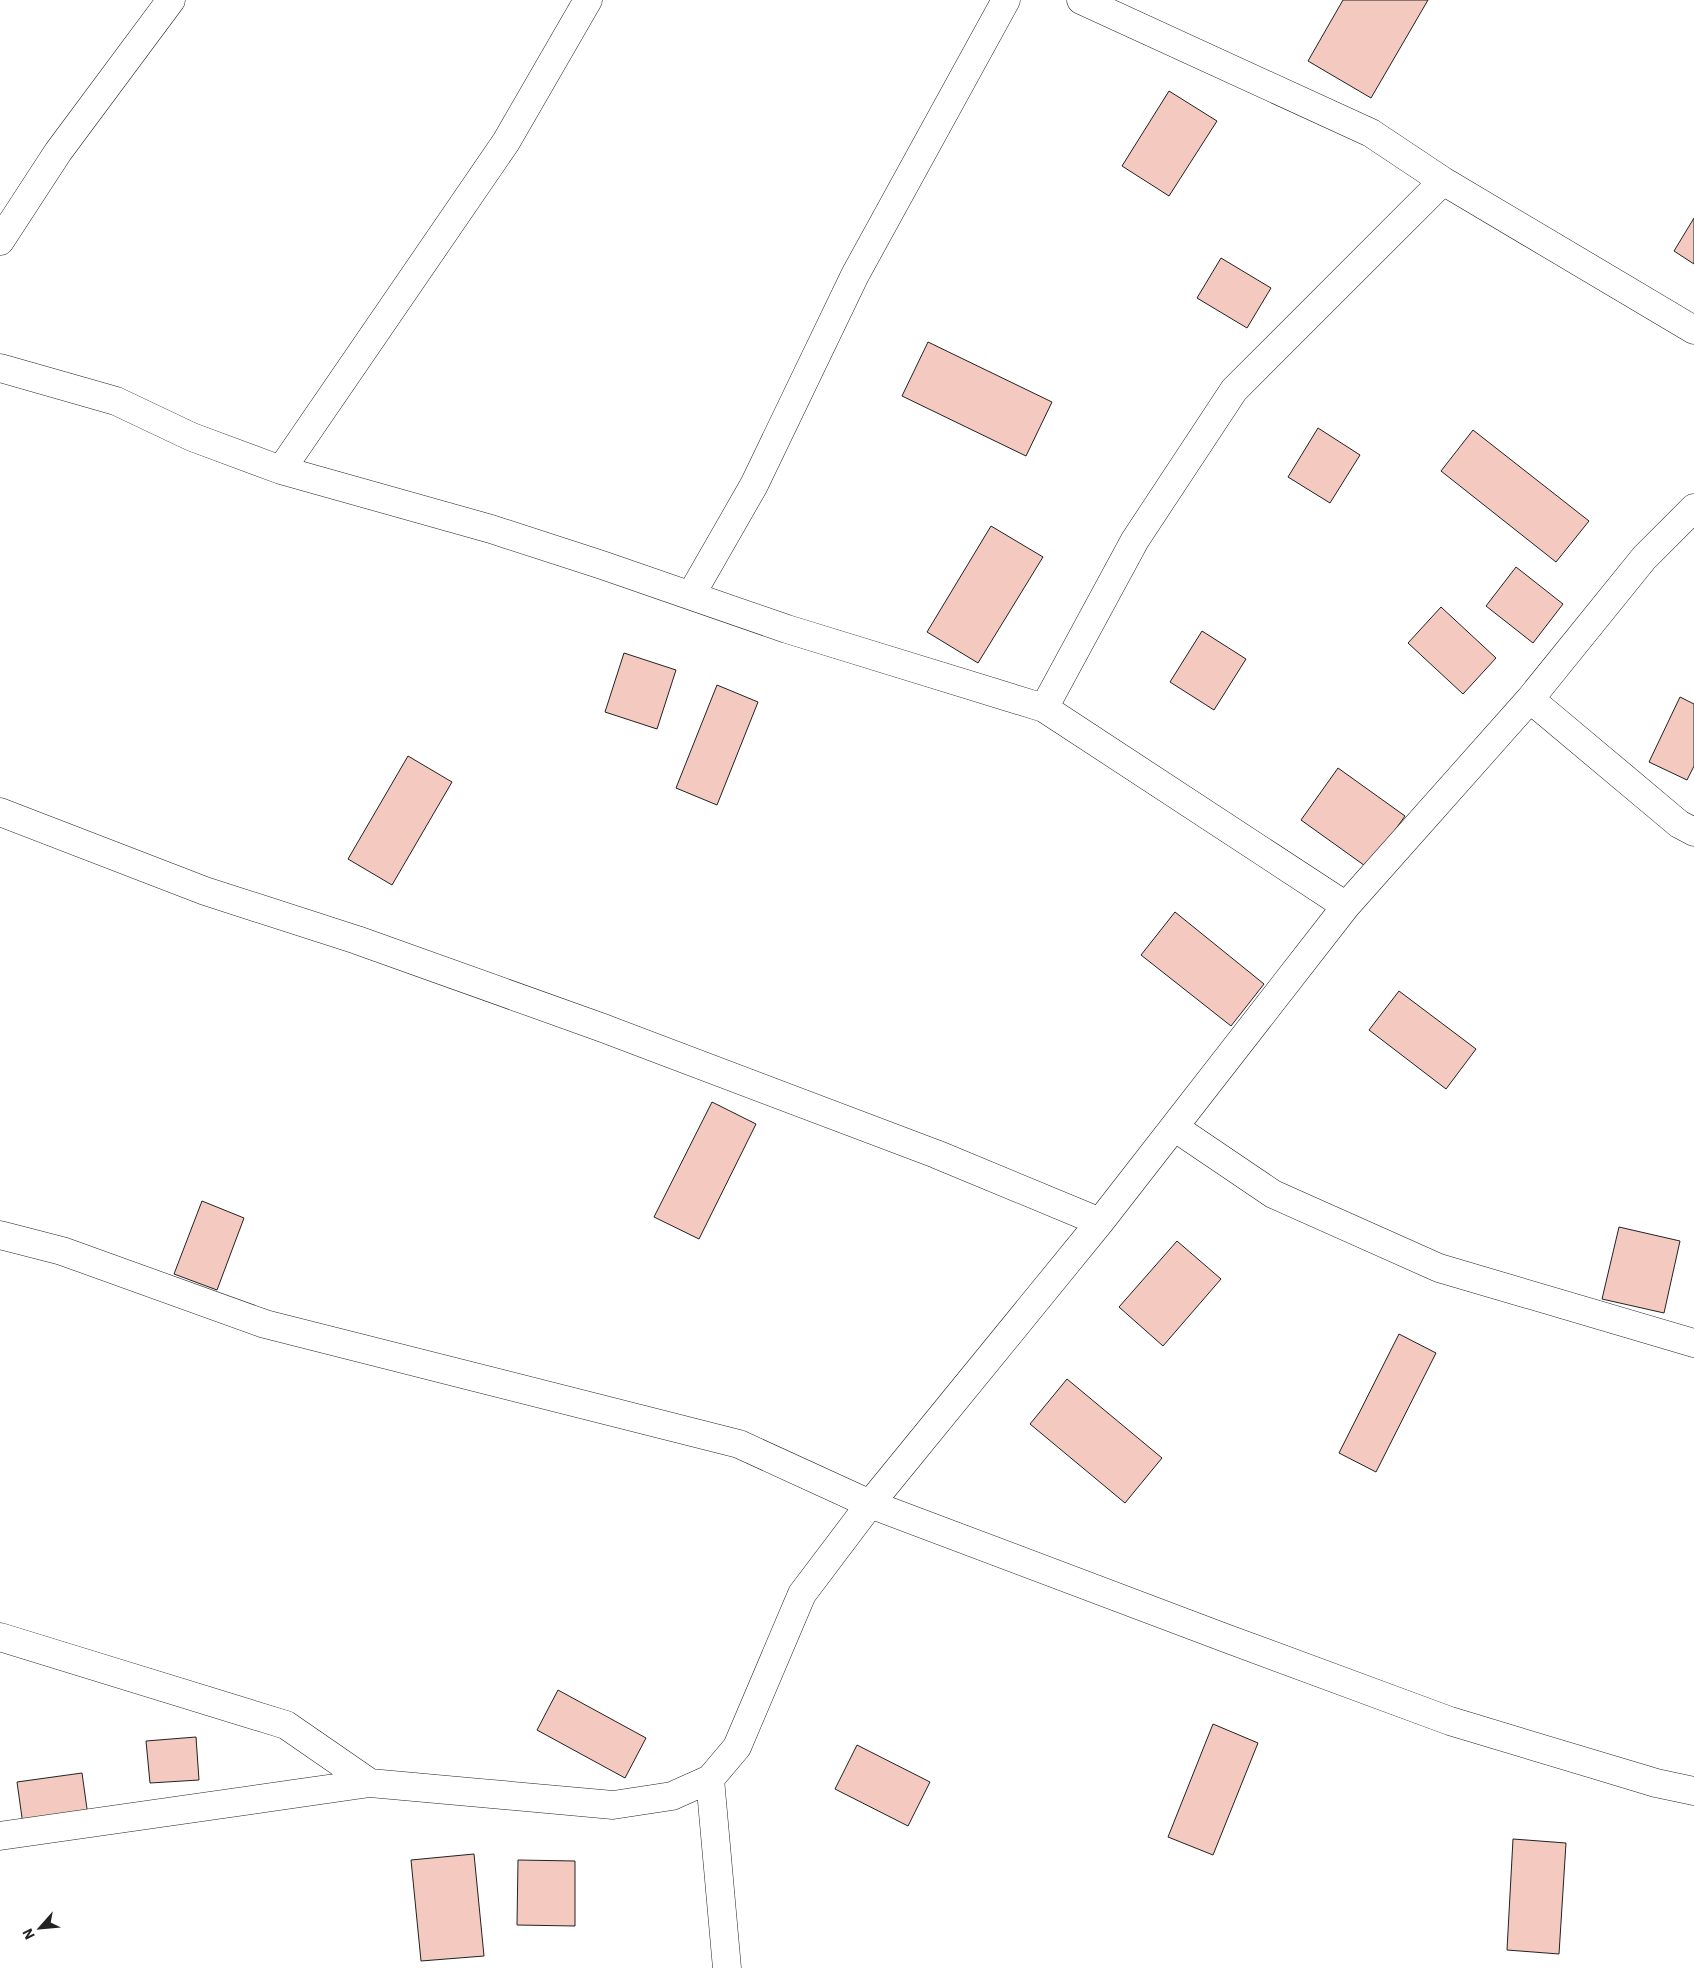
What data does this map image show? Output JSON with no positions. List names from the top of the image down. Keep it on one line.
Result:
{"north":"bottom left"}
